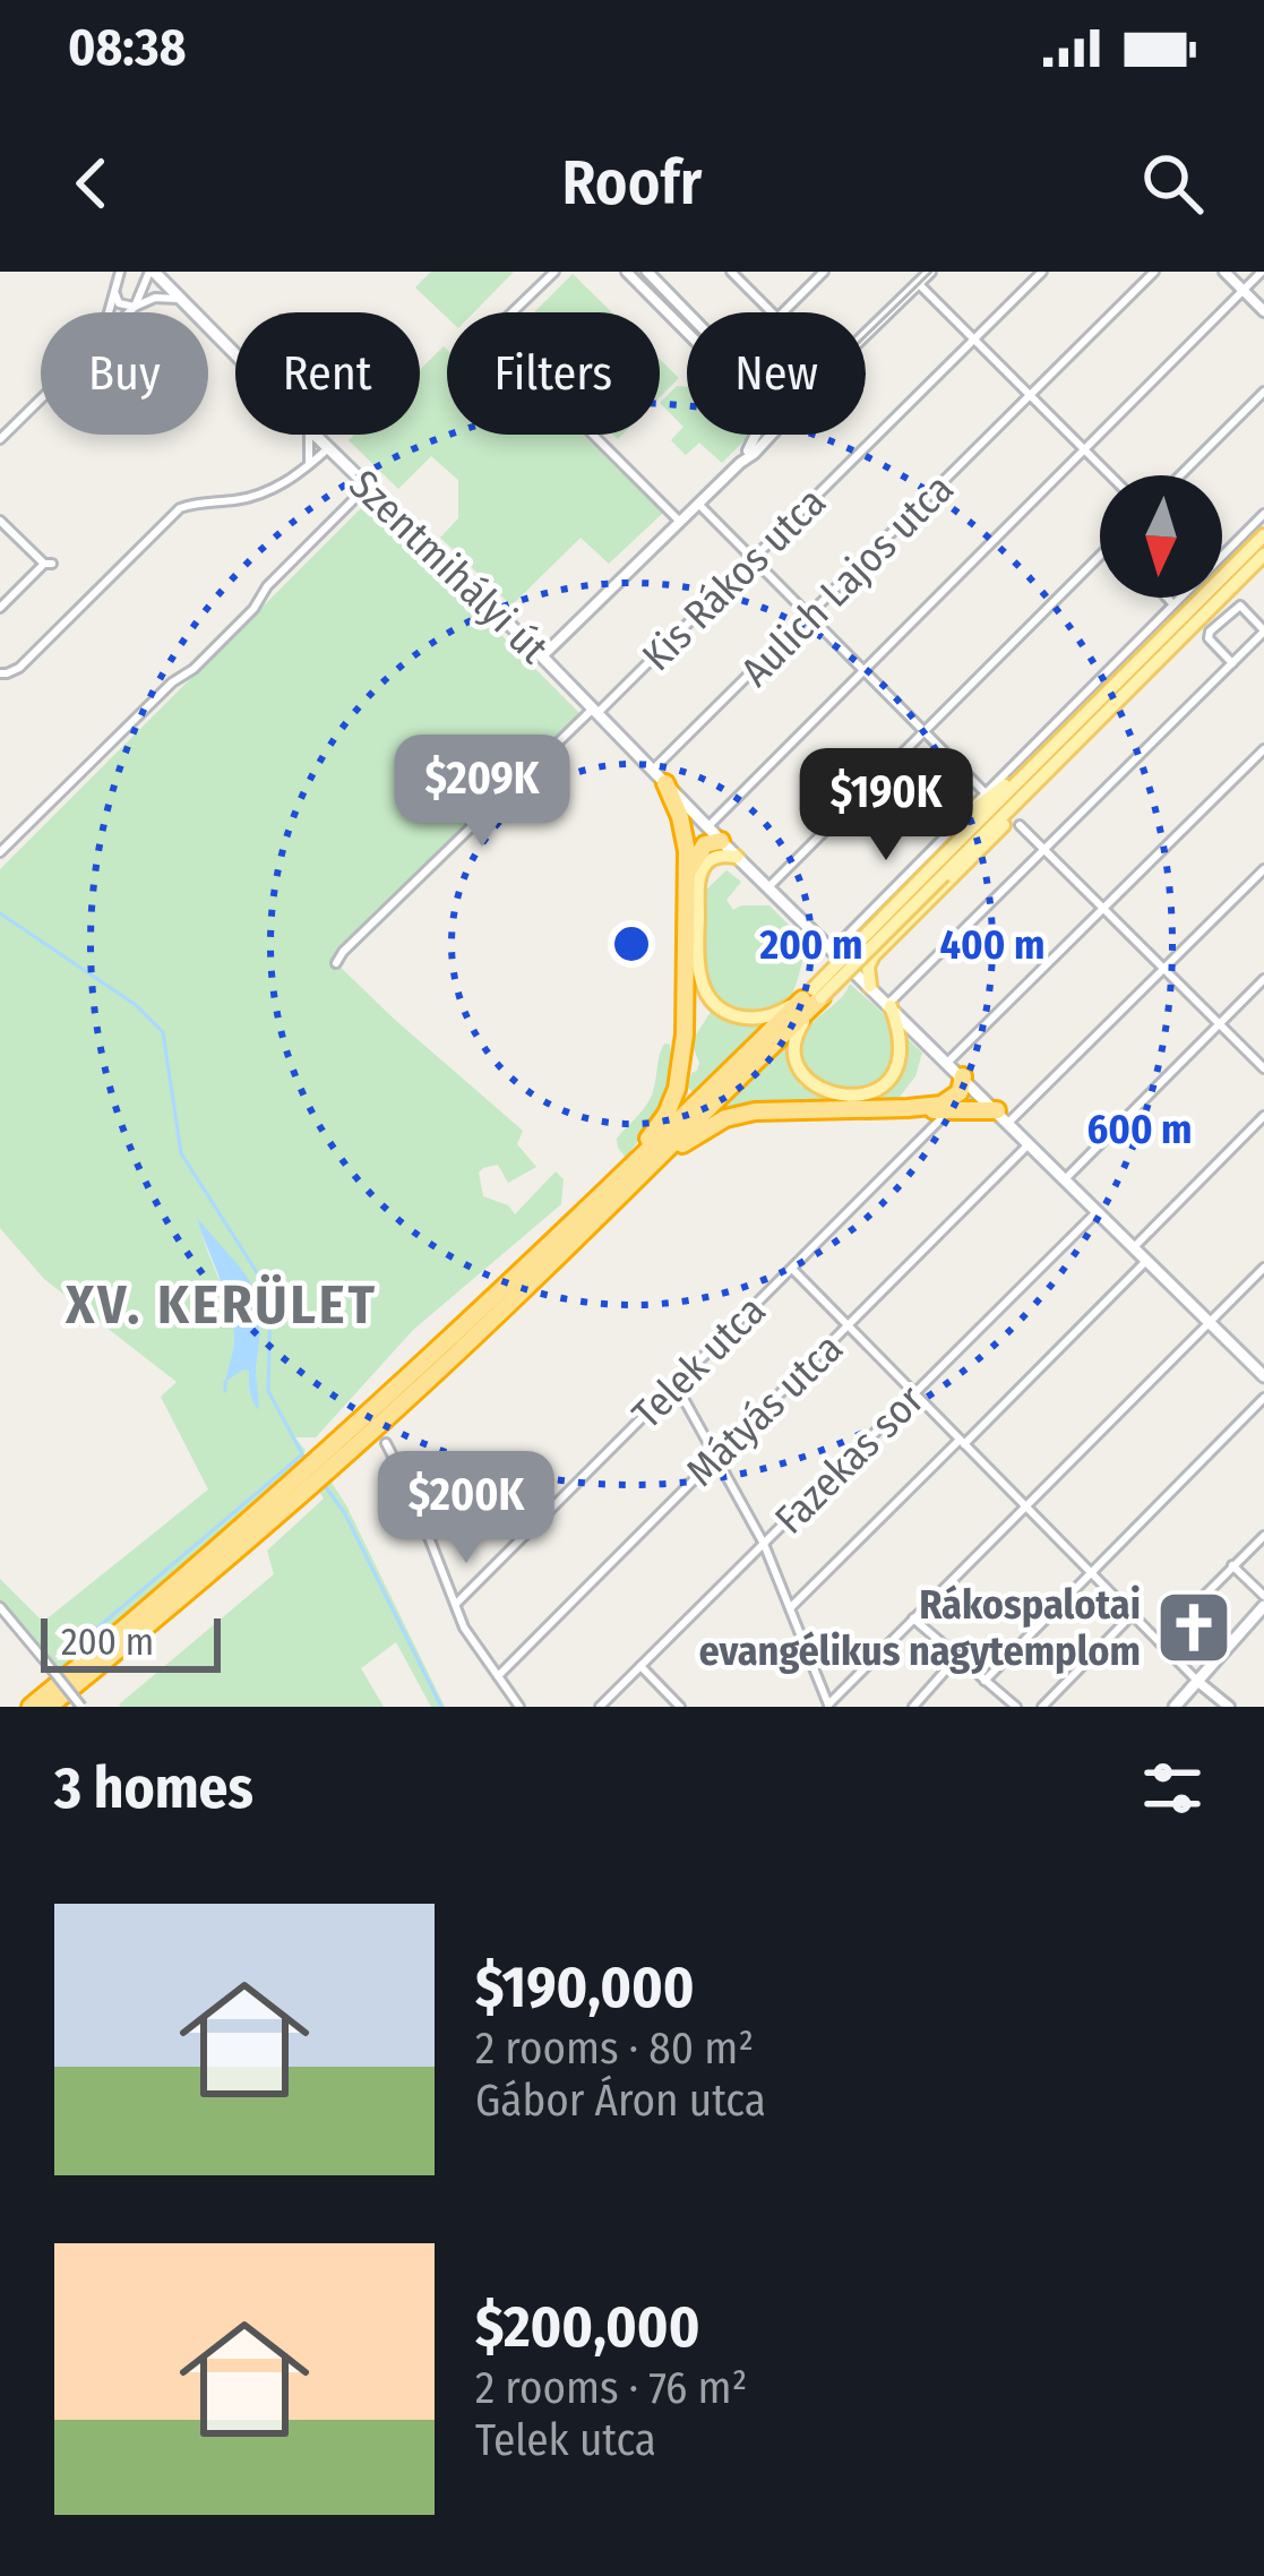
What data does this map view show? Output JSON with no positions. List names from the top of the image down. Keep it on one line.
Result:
{"streets":{"main road":["Szentmihályi út"],"street":["Kis Rákos utca","Aulich Lajos utca","Telek utca","Mátyás utca","Fazekas sor"]},"crossings":[["Szentmihályi út","Kis Rákos utca"],["Szentmihályi út","Aulich Lajos utca"],["Szentmihályi út","Mátyás utca"],["Szentmihályi út","Fazekas sor"]],"districts":["XV. KERÜLET"],"places":{"church":["Rákospalotai evangélikus nagytemplom"]},"scale_bar":"200 m","north":"bottom","page":{"status":"08:38","header":"Roofr","chip":["Buy","Rent","Filters","New"],"price":["$209K","$190K","$200K"],"scale":"200 m","heading":"3 homes","list":[{"name":"$190,000","note":"2 rooms · 80 m² · Gábor Áron utca"},{"name":"$200,000","note":"2 rooms · 76 m² · Telek utca"}]},"rings":["200 m","400 m","600 m"]}
